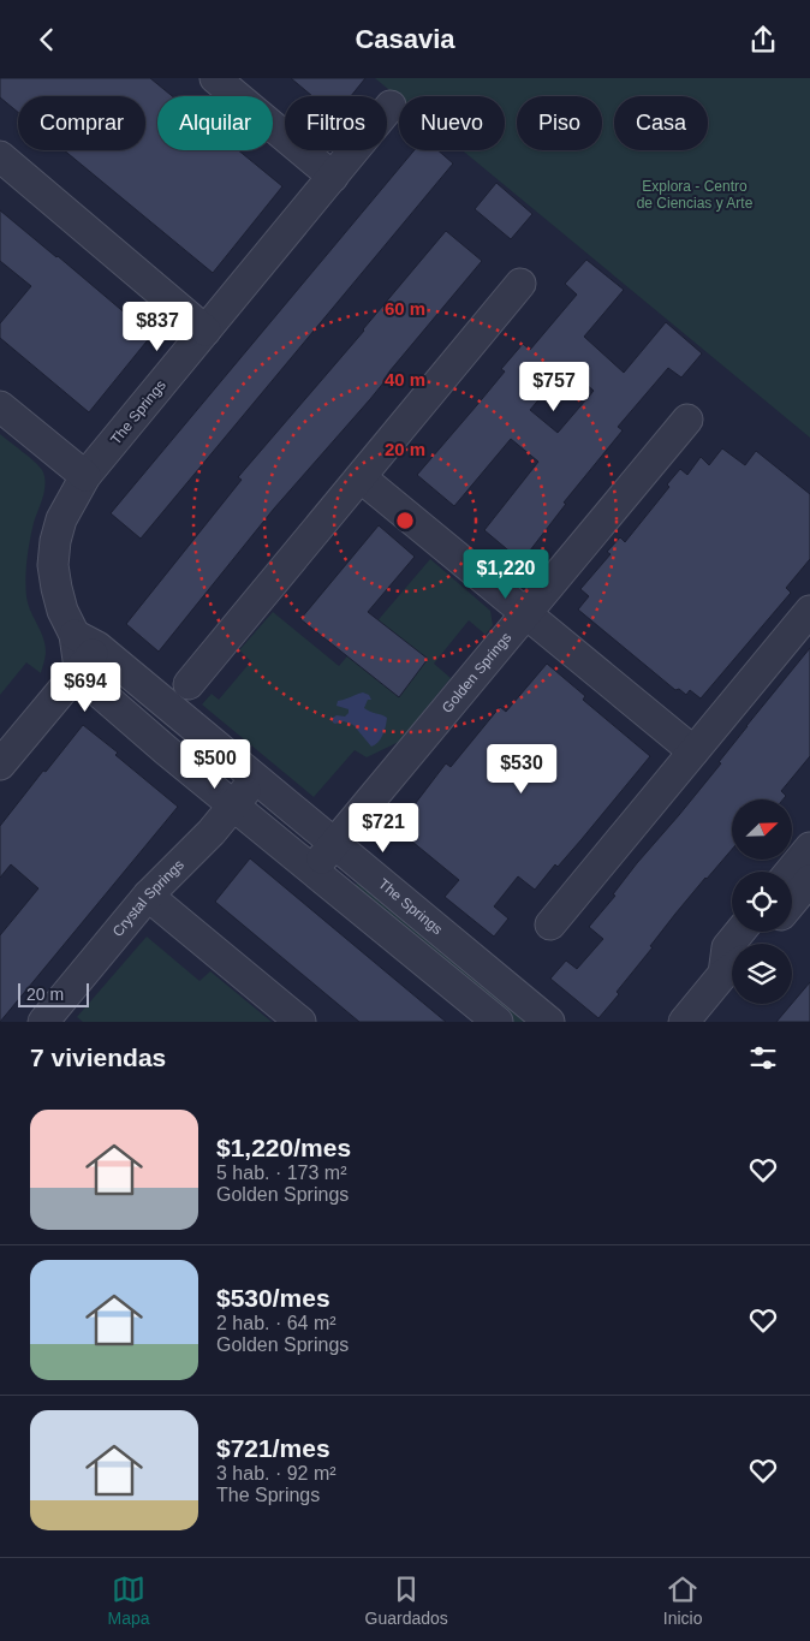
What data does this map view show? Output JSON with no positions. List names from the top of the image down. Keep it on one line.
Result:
{"streets":{"street":["The Springs","Golden Springs","Crystal Springs"]},"crossings":[["The Springs","Golden Springs"],["The Springs","Crystal Springs"]],"parks":["Explora - Centro de Ciencias y Arte"],"scale_bar":"20 m","north":"top right","page":{"header":"Casavia","chip":["Comprar","Alquilar","Filtros","Nuevo","Piso","Casa"],"price":["$837","$757","$1,220","$694","$500","$530","$721"],"scale":"20 m","heading":"7 viviendas","list":[{"name":"$1,220/mes","note":"5 hab. · 173 m² · Golden Springs"},{"name":"$530/mes","note":"2 hab. · 64 m² · Golden Springs"},{"name":"$721/mes","note":"3 hab. · 92 m² · The Springs"}],"tabs":["Mapa","Guardados","Inicio"]},"rings":["60 m","40 m","20 m"]}
